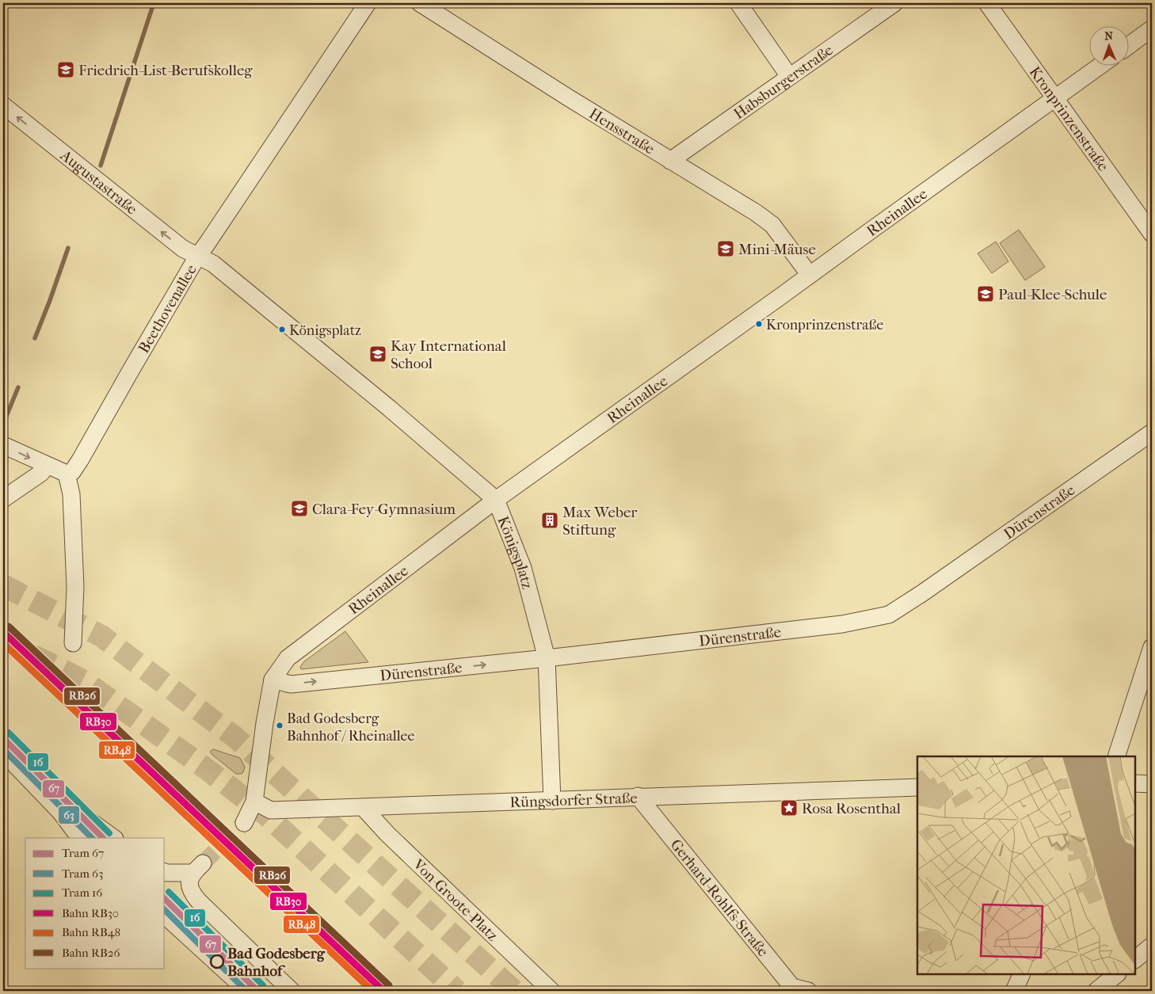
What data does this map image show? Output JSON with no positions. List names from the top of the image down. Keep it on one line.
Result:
{"streets":{"street":["Habsburgerstraße","Kronprinzenstraße","Hensstraße","Augustastraße","Rheinallee","Beethovenallee","Dürenstraße","Königsplatz","Rüngsdorfer Straße","Gerhard-Rohlfs-Straße","Von-Groote-Platz"]},"crossings":[["Habsburgerstraße","Hensstraße"],["Kronprinzenstraße","Rheinallee"],["Hensstraße","Rheinallee"],["Augustastraße","Beethovenallee"],["Augustastraße","Königsplatz"],["Rheinallee","Dürenstraße"],["Rheinallee","Königsplatz"],["Rheinallee","Rüngsdorfer Straße"],["Beethovenallee","Königsplatz"],["Dürenstraße","Königsplatz"],["Königsplatz","Rüngsdorfer Straße"],["Rüngsdorfer Straße","Gerhard-Rohlfs-Straße"],["Rüngsdorfer Straße","Von-Groote-Platz"]],"one_way":["Augustastraße"],"places":{"school or university":["Friedrich-List-Berufskolleg","Mini-Mäuse","Paul-Klee-Schule","Kay International School","Clara-Fey-Gymnasium"],"other":["Kronprinzenstraße","Königsplatz","Bad Godesberg Bahnhof / Rheinallee","Bad Godesberg Bahnhof"],"building":["Max Weber Stiftung"],"place":["Rosa Rosenthal"]},"lines":["rail line RB26","rail line RB30","rail line RB48","tram line 16","tram line 67","tram line 63"],"legend":["Tram 67","Tram 63","Tram 16","Bahn RB30","Bahn RB48","Bahn RB26"],"north":"top"}
